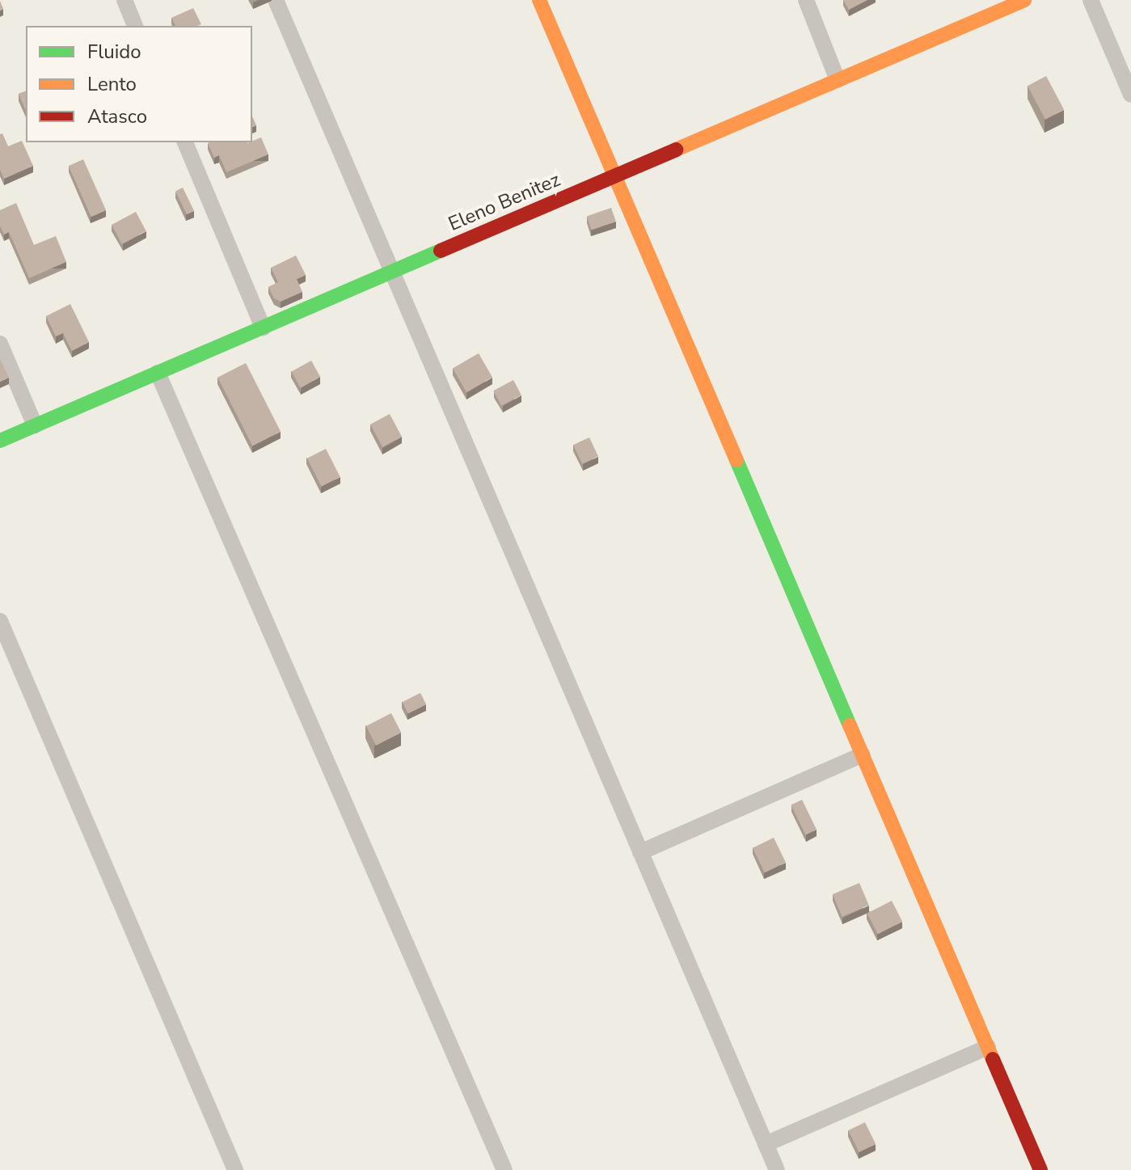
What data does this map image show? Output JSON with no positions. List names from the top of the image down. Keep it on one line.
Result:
{"streets":{"street":["Eleno Benitez"]},"legend":["Fluido","Lento","Atasco"]}
